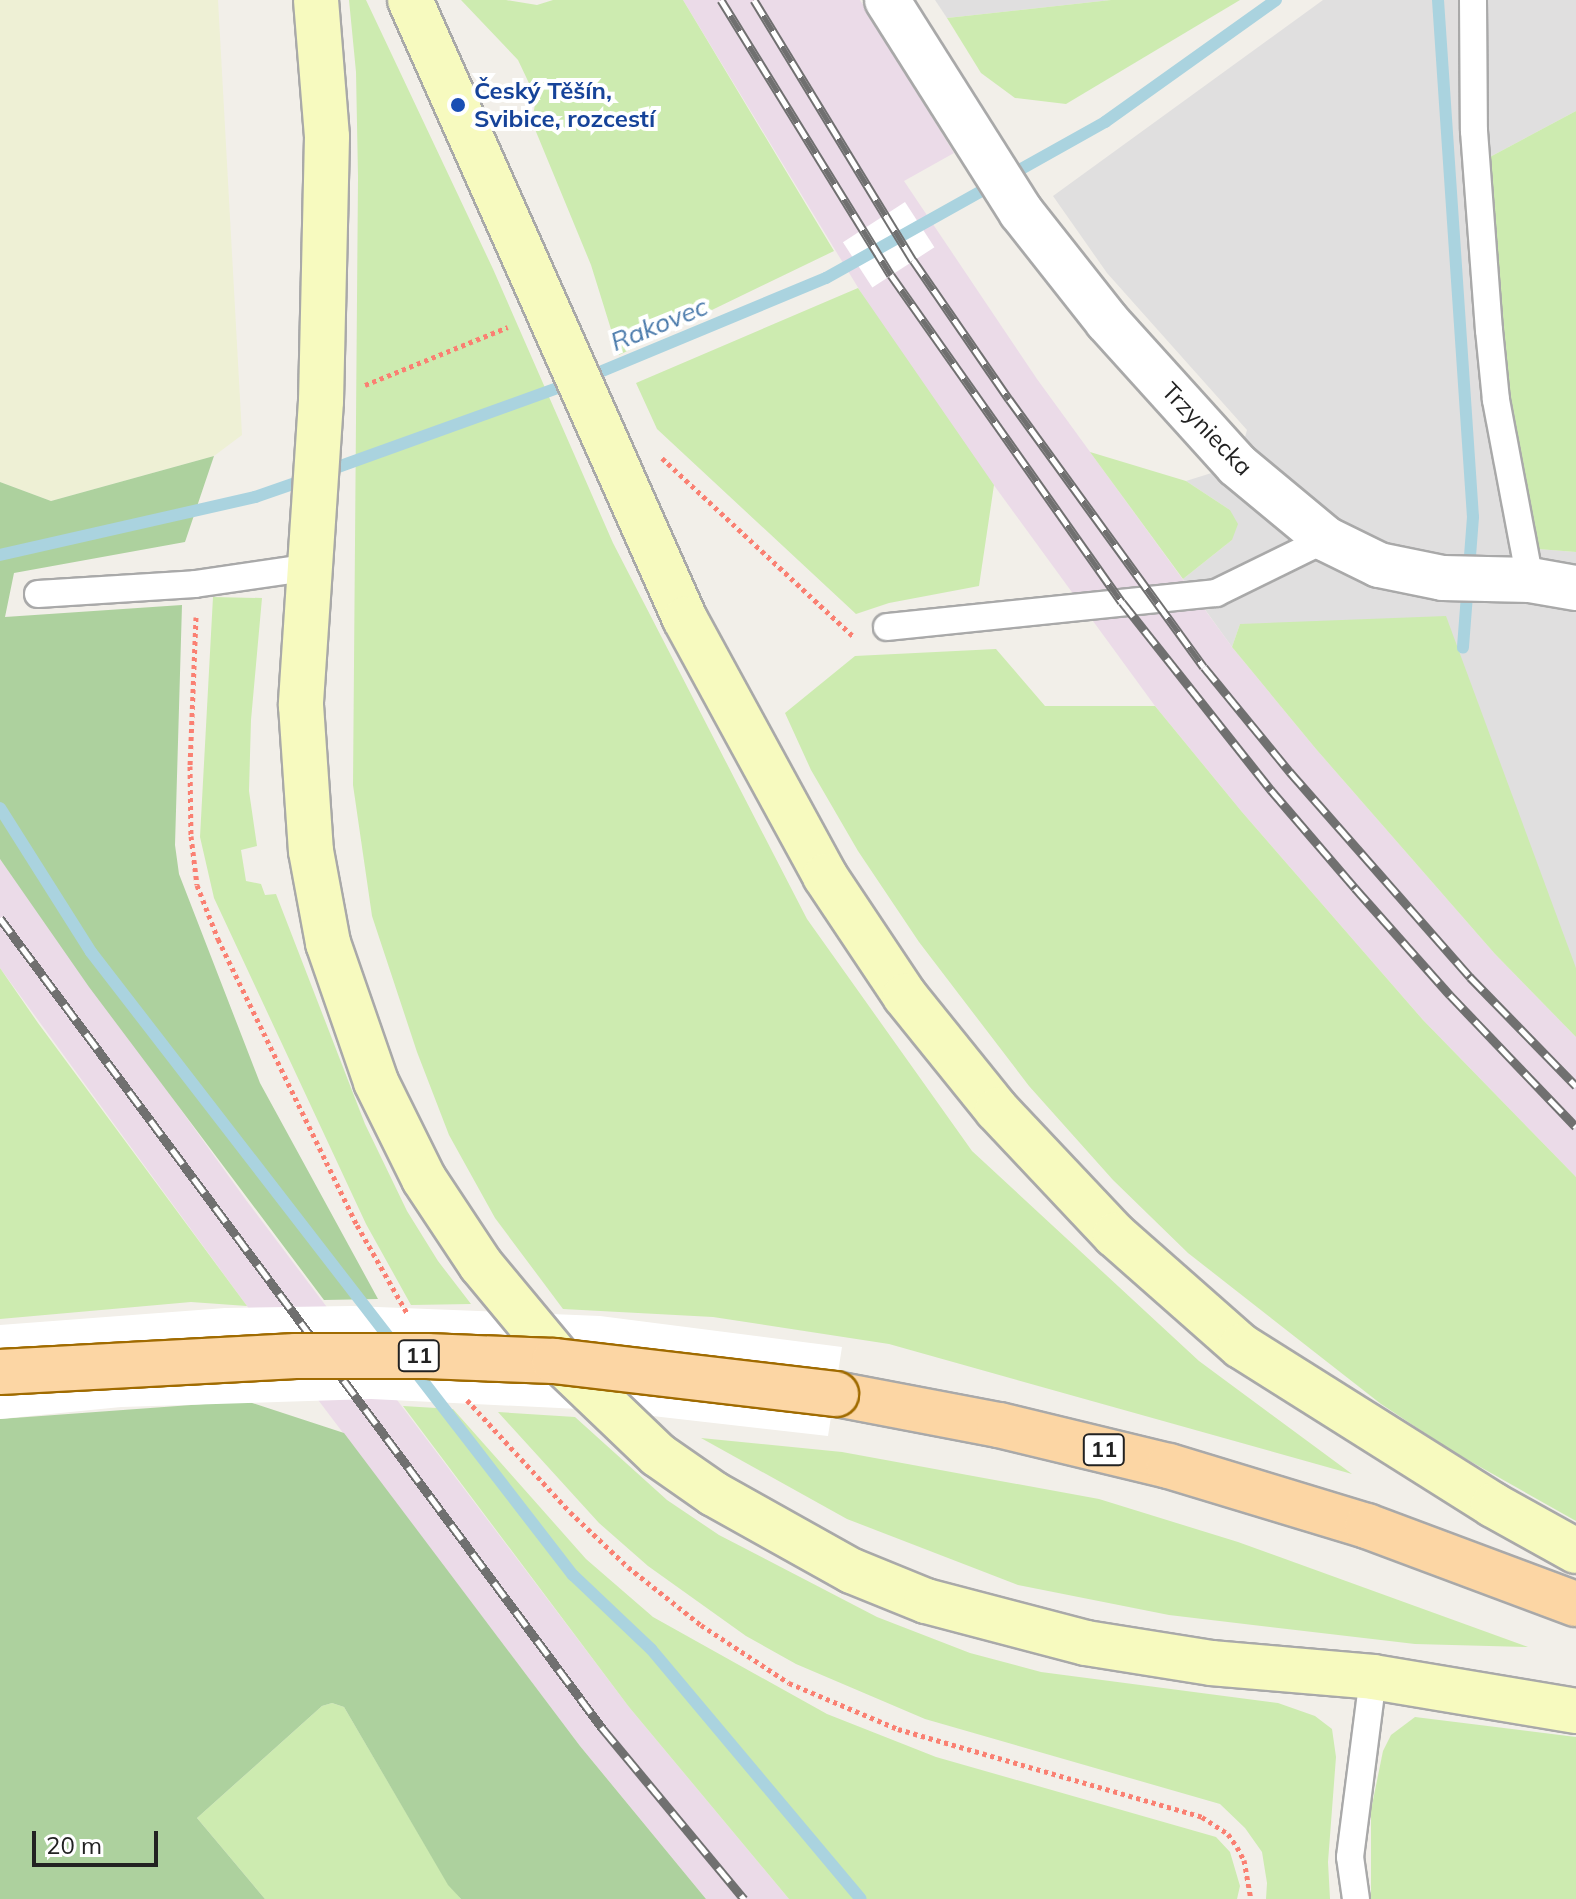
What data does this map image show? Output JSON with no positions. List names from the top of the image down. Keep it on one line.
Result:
{"streets":{"main road":["11"],"street":["Trzyniecka"]},"water":["Rakovec"],"places":["Český Těšín, Svibice, rozcestí"],"scale_bar":"20 m"}
